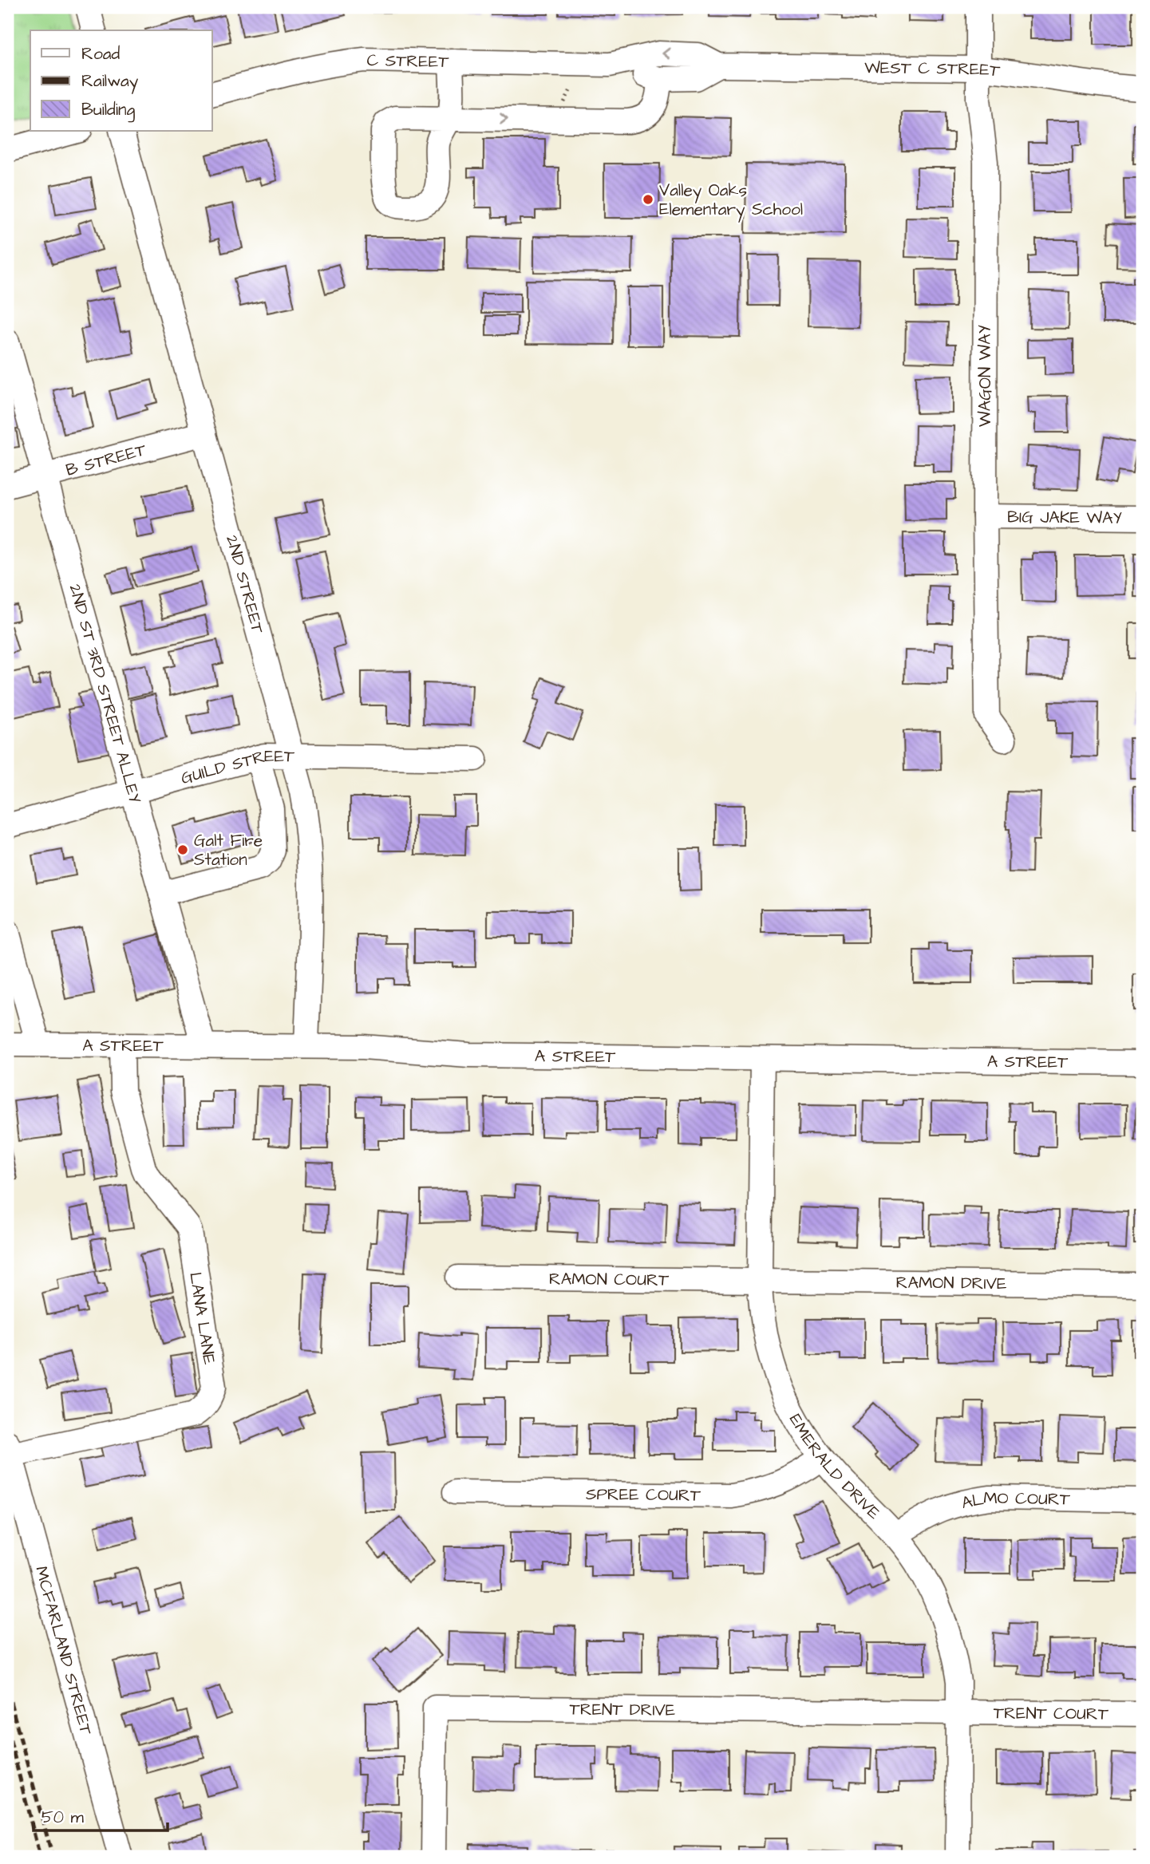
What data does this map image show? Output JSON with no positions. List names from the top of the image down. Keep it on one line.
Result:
{"streets":{"street":["C STREET","WEST C STREET","WAGON WAY","B STREET","BIG JAKE WAY","2ND STREET","2ND ST 3RD STREET ALLEY","GUILD STREET","A STREET","RAMON COURT","RAMON DRIVE","LANA LANE","EMERALD DRIVE","SPREE COURT","ALMO COURT","MCFARLAND STREET","TRENT DRIVE","TRENT COURT"]},"crossings":[["C STREET","WEST C STREET"],["WEST C STREET","WAGON WAY"],["WAGON WAY","BIG JAKE WAY"],["B STREET","2ND STREET"],["B STREET","2ND ST 3RD STREET ALLEY"],["2ND STREET","GUILD STREET"],["2ND STREET","A STREET"],["2ND ST 3RD STREET ALLEY","GUILD STREET"],["2ND ST 3RD STREET ALLEY","A STREET"],["A STREET","LANA LANE"],["A STREET","EMERALD DRIVE"],["RAMON COURT","RAMON DRIVE"],["RAMON COURT","EMERALD DRIVE"],["RAMON DRIVE","EMERALD DRIVE"],["LANA LANE","MCFARLAND STREET"],["EMERALD DRIVE","SPREE COURT"],["EMERALD DRIVE","ALMO COURT"],["EMERALD DRIVE","TRENT DRIVE"],["EMERALD DRIVE","TRENT COURT"],["TRENT DRIVE","TRENT COURT"]],"places":["Valley Oaks Elementary School","Galt Fire Station"],"legend":["Road","Railway","Building"],"scale_bar":"50 m"}
